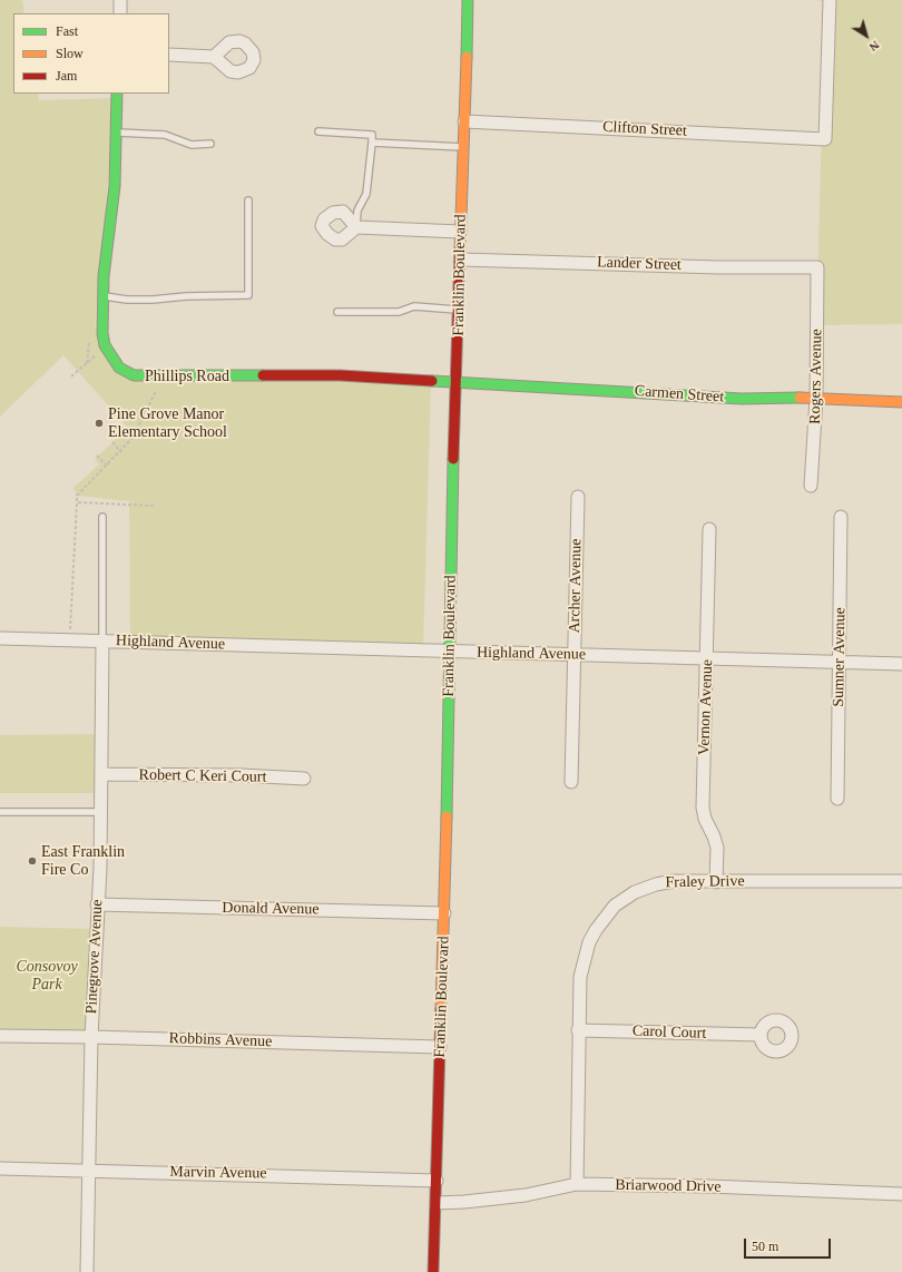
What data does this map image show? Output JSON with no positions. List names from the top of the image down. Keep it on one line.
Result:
{"streets":{"street":["Clifton Street","Lander Street","Franklin Boulevard","Phillips Road","Rogers Avenue","Carmen Street","Archer Avenue","Highland Avenue","Sumner Avenue","Vernon Avenue","Robert C Keri Court","Fraley Drive","Donald Avenue","Pinegrove Avenue","Carol Court","Robbins Avenue","Marvin Avenue","Briarwood Drive"]},"crossings":[["Clifton Street","Franklin Boulevard"],["Lander Street","Franklin Boulevard"],["Lander Street","Rogers Avenue"],["Franklin Boulevard","Phillips Road"],["Franklin Boulevard","Carmen Street"],["Franklin Boulevard","Highland Avenue"],["Franklin Boulevard","Donald Avenue"],["Franklin Boulevard","Robbins Avenue"],["Franklin Boulevard","Marvin Avenue"],["Franklin Boulevard","Briarwood Drive"],["Phillips Road","Carmen Street"],["Rogers Avenue","Carmen Street"],["Archer Avenue","Highland Avenue"],["Highland Avenue","Sumner Avenue"],["Highland Avenue","Vernon Avenue"],["Highland Avenue","Pinegrove Avenue"],["Vernon Avenue","Fraley Drive"],["Robert C Keri Court","Pinegrove Avenue"],["Fraley Drive","Carol Court"],["Fraley Drive","Briarwood Drive"],["Donald Avenue","Pinegrove Avenue"],["Pinegrove Avenue","Robbins Avenue"],["Pinegrove Avenue","Marvin Avenue"]],"parks":["Consovoy Park"],"places":["Pine Grove Manor Elementary School","East Franklin Fire Co"],"legend":["Fast","Slow","Jam"],"scale_bar":"50 m","north":"bottom right"}
